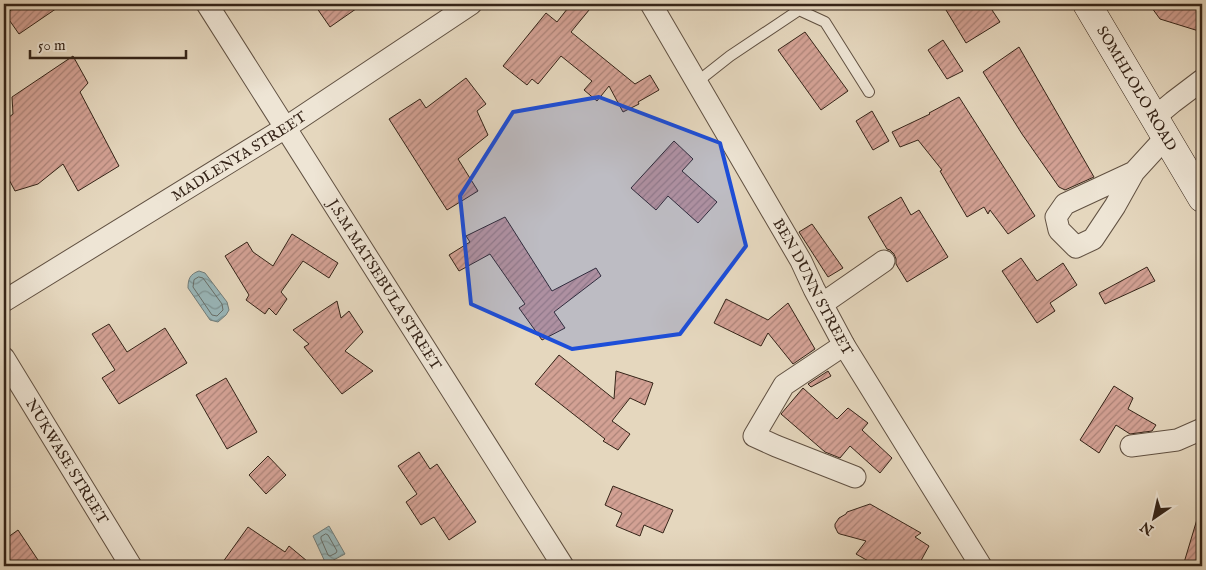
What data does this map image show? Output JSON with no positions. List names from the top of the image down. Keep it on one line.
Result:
{"streets":{"main road":["SOMHLOLO ROAD"],"street":["MADLENYA STREET","J.S.M MATSEBULA STREET","BEN DUNN STREET","NUKWASE STREET"]},"crossings":[["MADLENYA STREET","J.S.M MATSEBULA STREET"]],"scale_bar":"50 m","north":"bottom left"}
